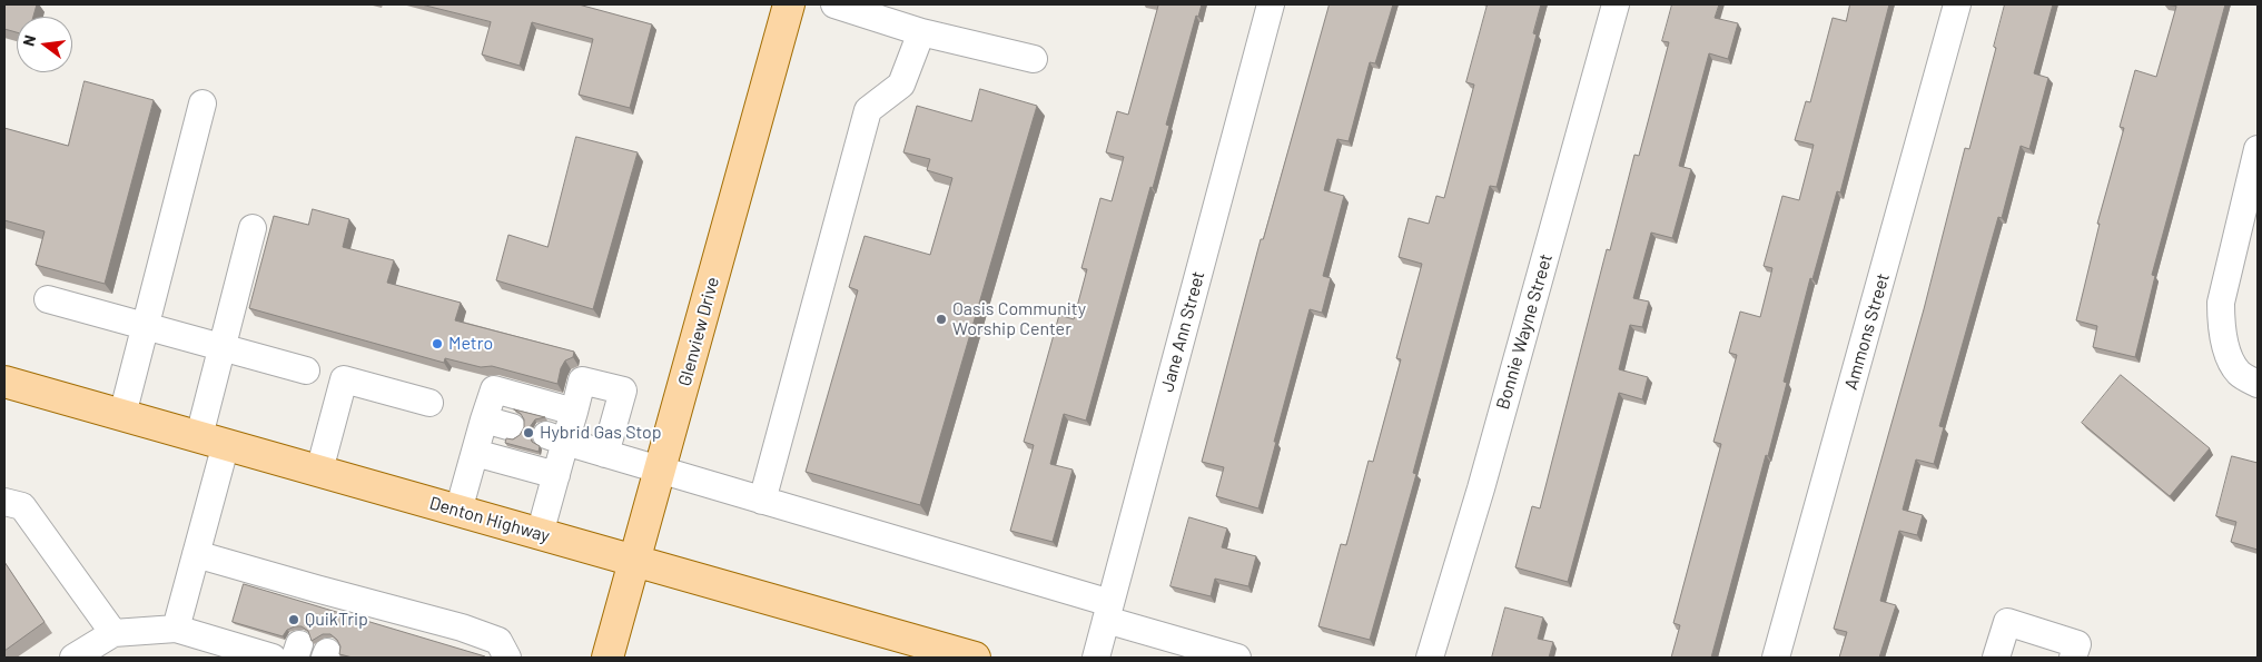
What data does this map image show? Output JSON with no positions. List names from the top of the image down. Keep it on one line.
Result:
{"streets":{"main road":["Glenview Drive","Denton Highway"],"street":["Jane Ann Street","Bonnie Wayne Street","Ammons Street"]},"crossings":[["Glenview Drive","Denton Highway"]],"places":["Oasis Community Worship Center","Metro","Hybrid Gas Stop","QuikTrip"],"north":"left"}
